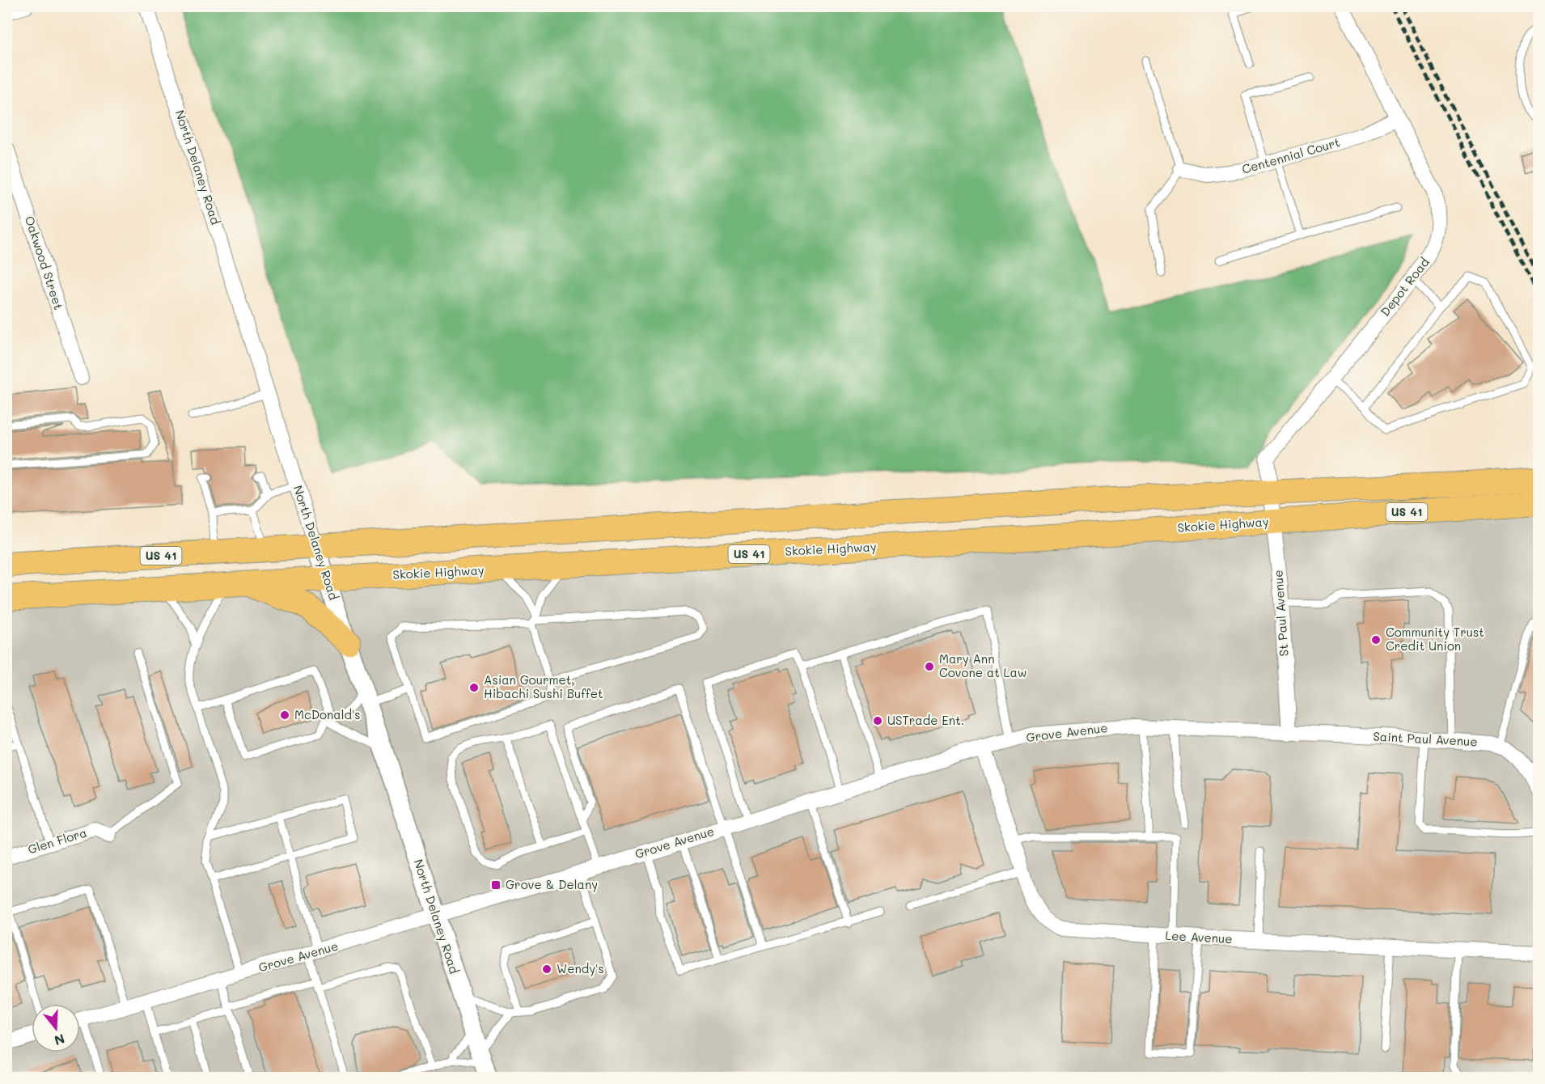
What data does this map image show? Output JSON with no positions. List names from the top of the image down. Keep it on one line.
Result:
{"streets":{"highway":["US 41","Skokie Highway"],"street":["Centennial Court","North Delaney Road","Oakwood Street","Depot Road","St Paul Avenue","Grove Avenue","Saint Paul Avenue","Glen Flora","Lee Avenue"]},"crossings":[["Centennial Court","Depot Road"],["North Delaney Road","US 41"],["North Delaney Road","Skokie Highway"],["North Delaney Road","Grove Avenue"],["Depot Road","US 41"],["Depot Road","St Paul Avenue"],["US 41","St Paul Avenue"],["Skokie Highway","St Paul Avenue"],["St Paul Avenue","Grove Avenue"],["St Paul Avenue","Saint Paul Avenue"],["Grove Avenue","Saint Paul Avenue"],["Grove Avenue","Lee Avenue"]],"places":{"other":["Community Trust Credit Union","Mary Ann Covone at Law","Asian Gourmet, Hibachi Sushi Buffet","McDonald's","USTrade Ent.","Wendy's"],"transit":["Grove & Delany"]},"north":"bottom"}
